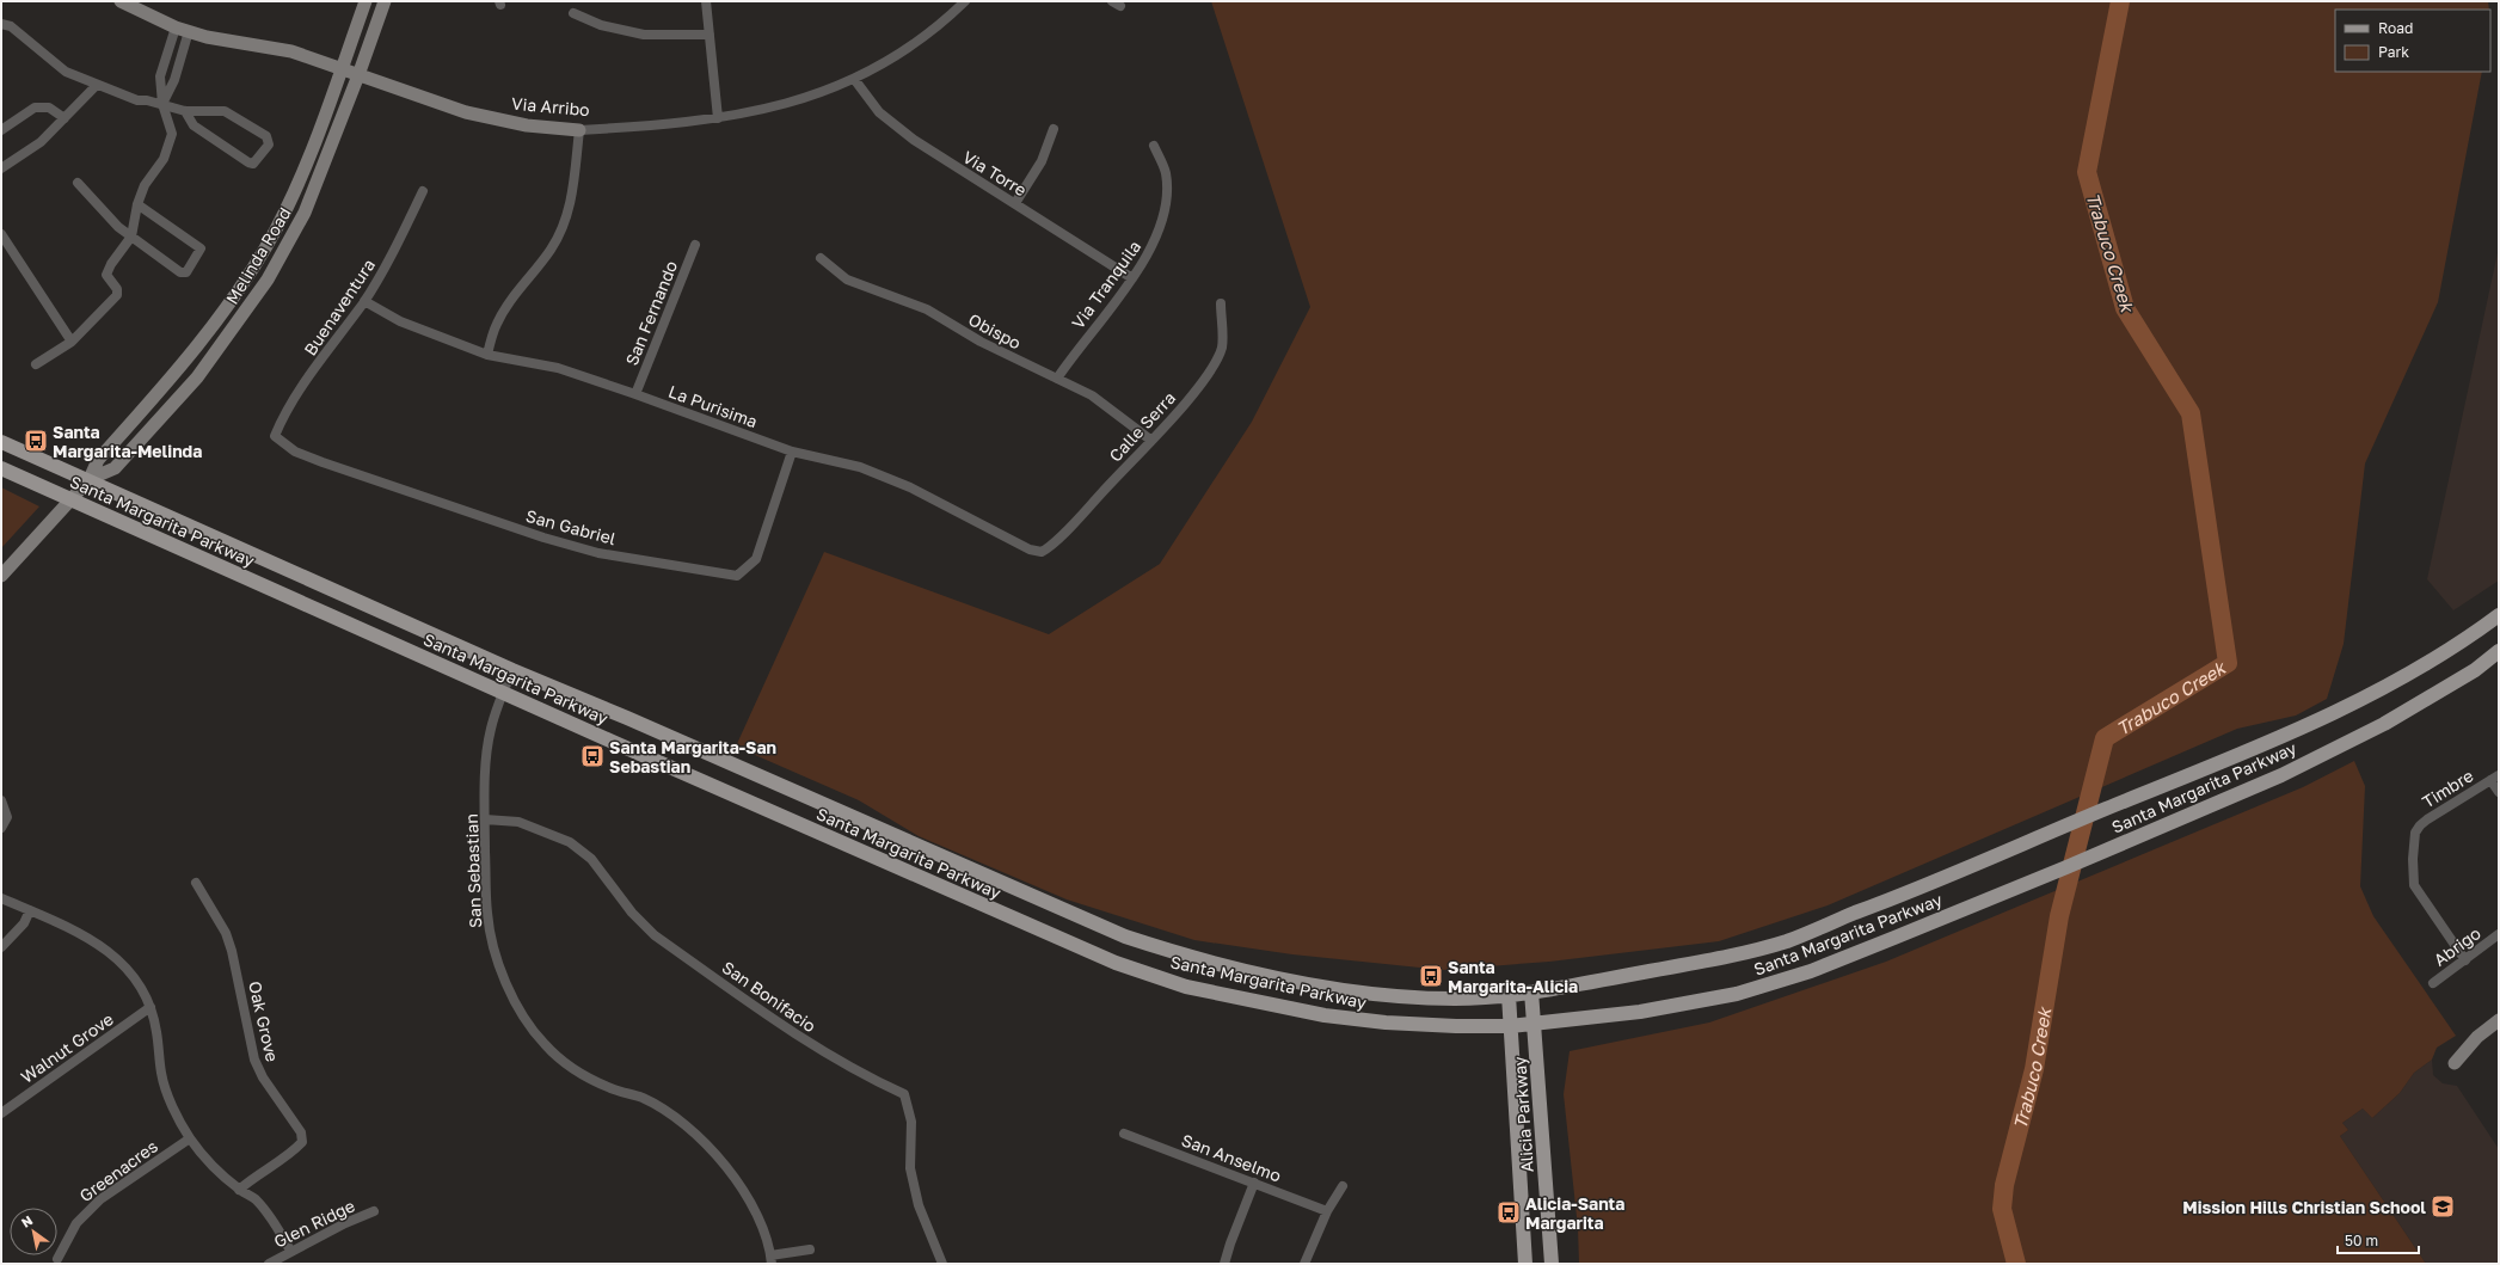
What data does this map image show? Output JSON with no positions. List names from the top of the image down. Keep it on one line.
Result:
{"streets":{"main road":["Via Arribo","Melinda Road","Santa Margarita Parkway","Alicia Parkway"],"street":["Via Torre","Via Tranquila","Buenaventura","San Fernando","Obispo","La Purisima","Calle Serra","San Gabriel","Timbre","San Sebastian","Abrigo","San Bonifacio","Oak Grove","Walnut Grove","San Anselmo","Greenacres","Glen Ridge"]},"crossings":[["Via Arribo","Via Torre"],["Via Arribo","Melinda Road"],["Via Torre","Via Tranquila"],["Melinda Road","Santa Margarita Parkway"],["Via Tranquila","Obispo"],["Buenaventura","La Purisima"],["Buenaventura","San Gabriel"],["San Fernando","La Purisima"],["Obispo","Calle Serra"],["La Purisima","Calle Serra"],["La Purisima","San Gabriel"],["Santa Margarita Parkway","San Sebastian"],["Santa Margarita Parkway","Alicia Parkway"],["Timbre","Abrigo"],["San Sebastian","San Bonifacio"]],"water":["Trabuco Creek"],"places":{"bus stop":["Santa Margarita-Melinda","Santa Margarita-San Sebastian","Santa Margarita-Alicia","Alicia-Santa Margarita"],"school or university":["Mission Hills Christian School"]},"legend":["Road","Park"],"scale_bar":"50 m","north":"top left"}
